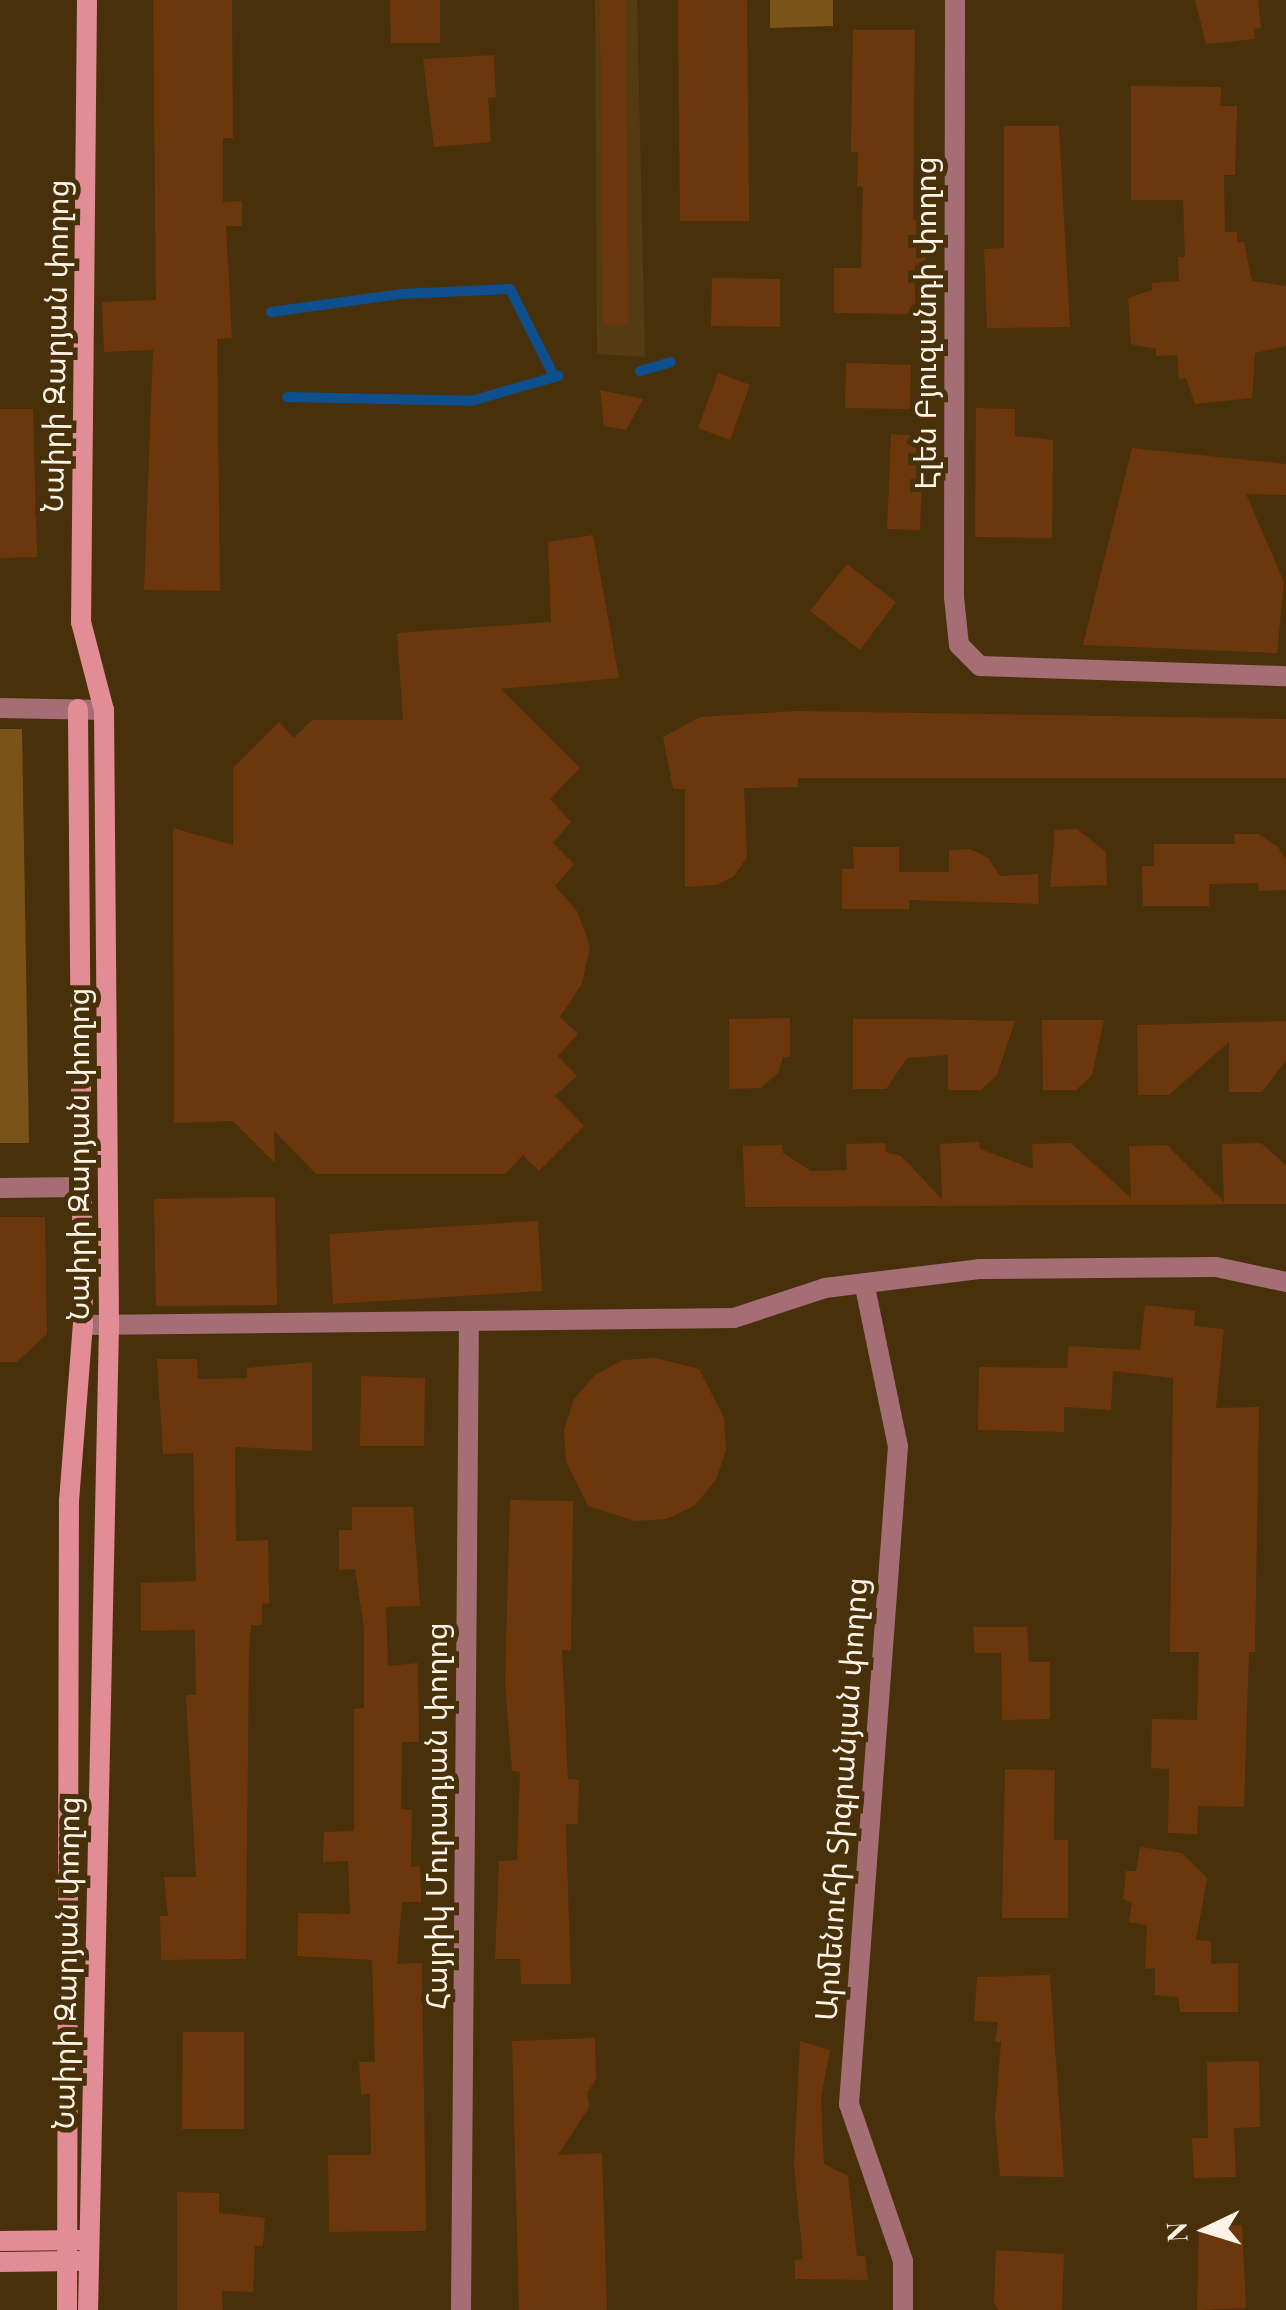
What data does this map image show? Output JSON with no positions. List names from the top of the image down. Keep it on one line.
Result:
{"streets":{"main road":["Նաիրի Զարյան փողոց"],"street":["Էլեն Բյուզանդի փողոց","Արմենուհի Տիգրանյան փողոց","Հայրիկ Մուրադյան փողոց"]},"north":"left"}
